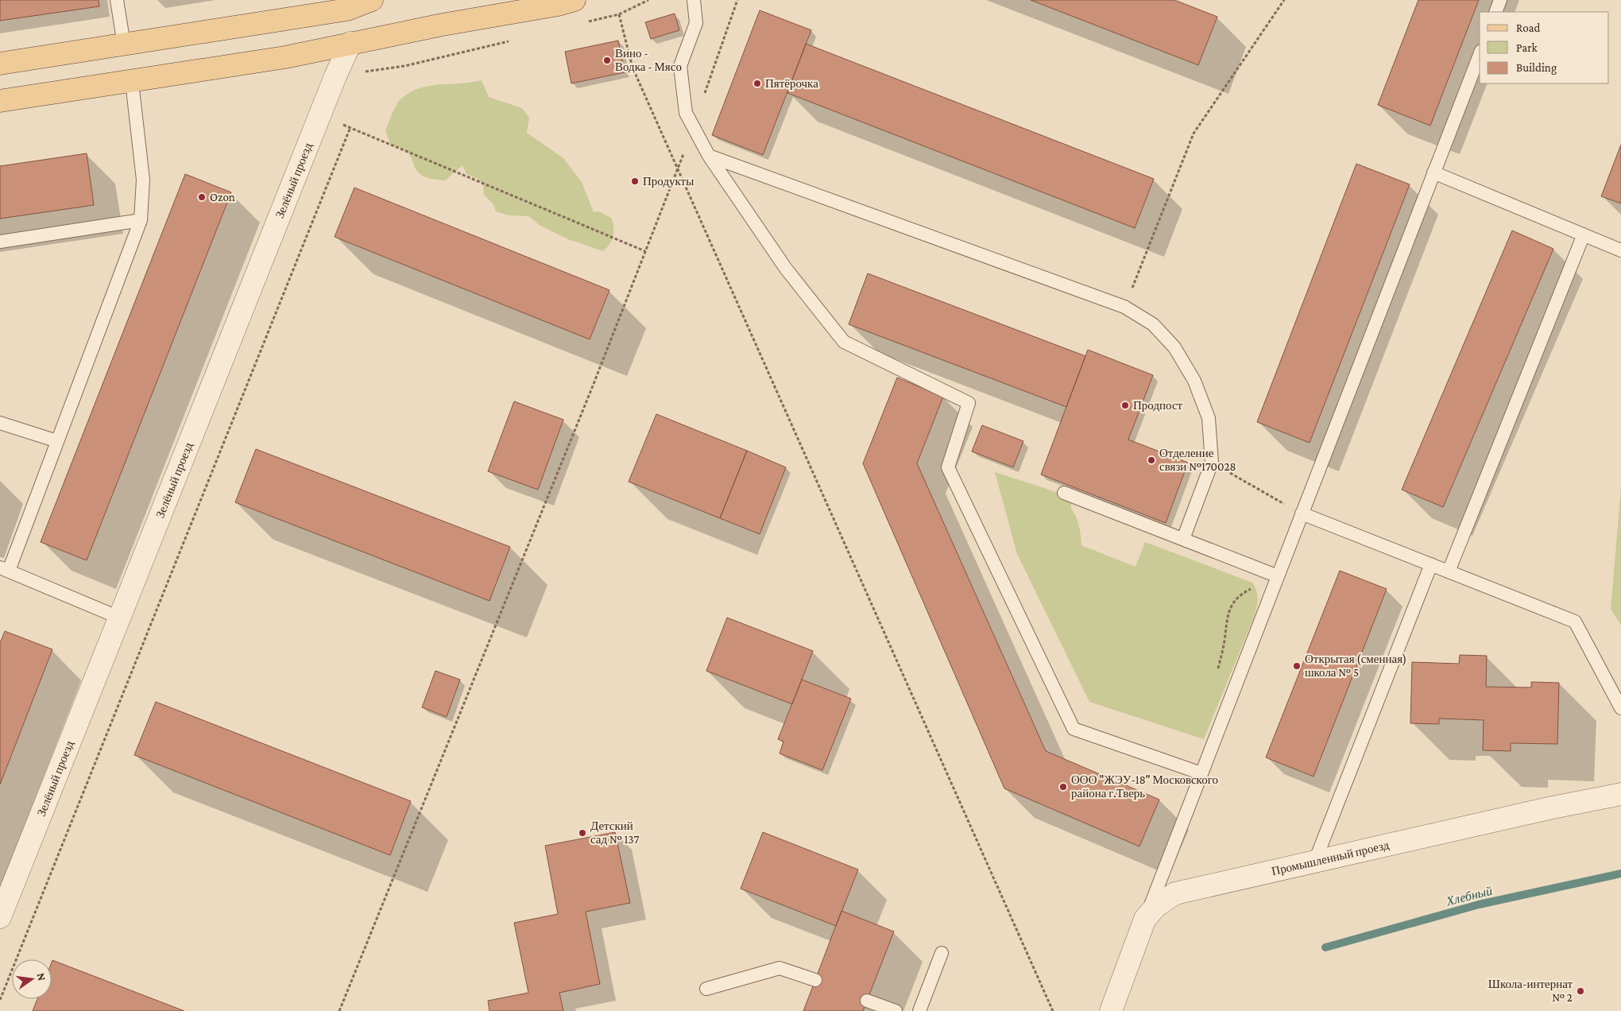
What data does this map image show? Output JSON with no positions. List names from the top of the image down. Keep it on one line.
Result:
{"streets":{"street":["Зелёный проезд","Промышленный проезд"]},"water":["Хлебный"],"places":["Вино - Водка - Мясо","Пятёрочка","Продукты","Ozon","Продпост","Отделение связи №170028","Открытая (сменная) школа № 5","ООО \"ЖЭУ-18\" Московского района г.Тверь","Детский сад № 137","Школа-интернат № 2"],"legend":["Road","Park","Building"],"north":"right"}
